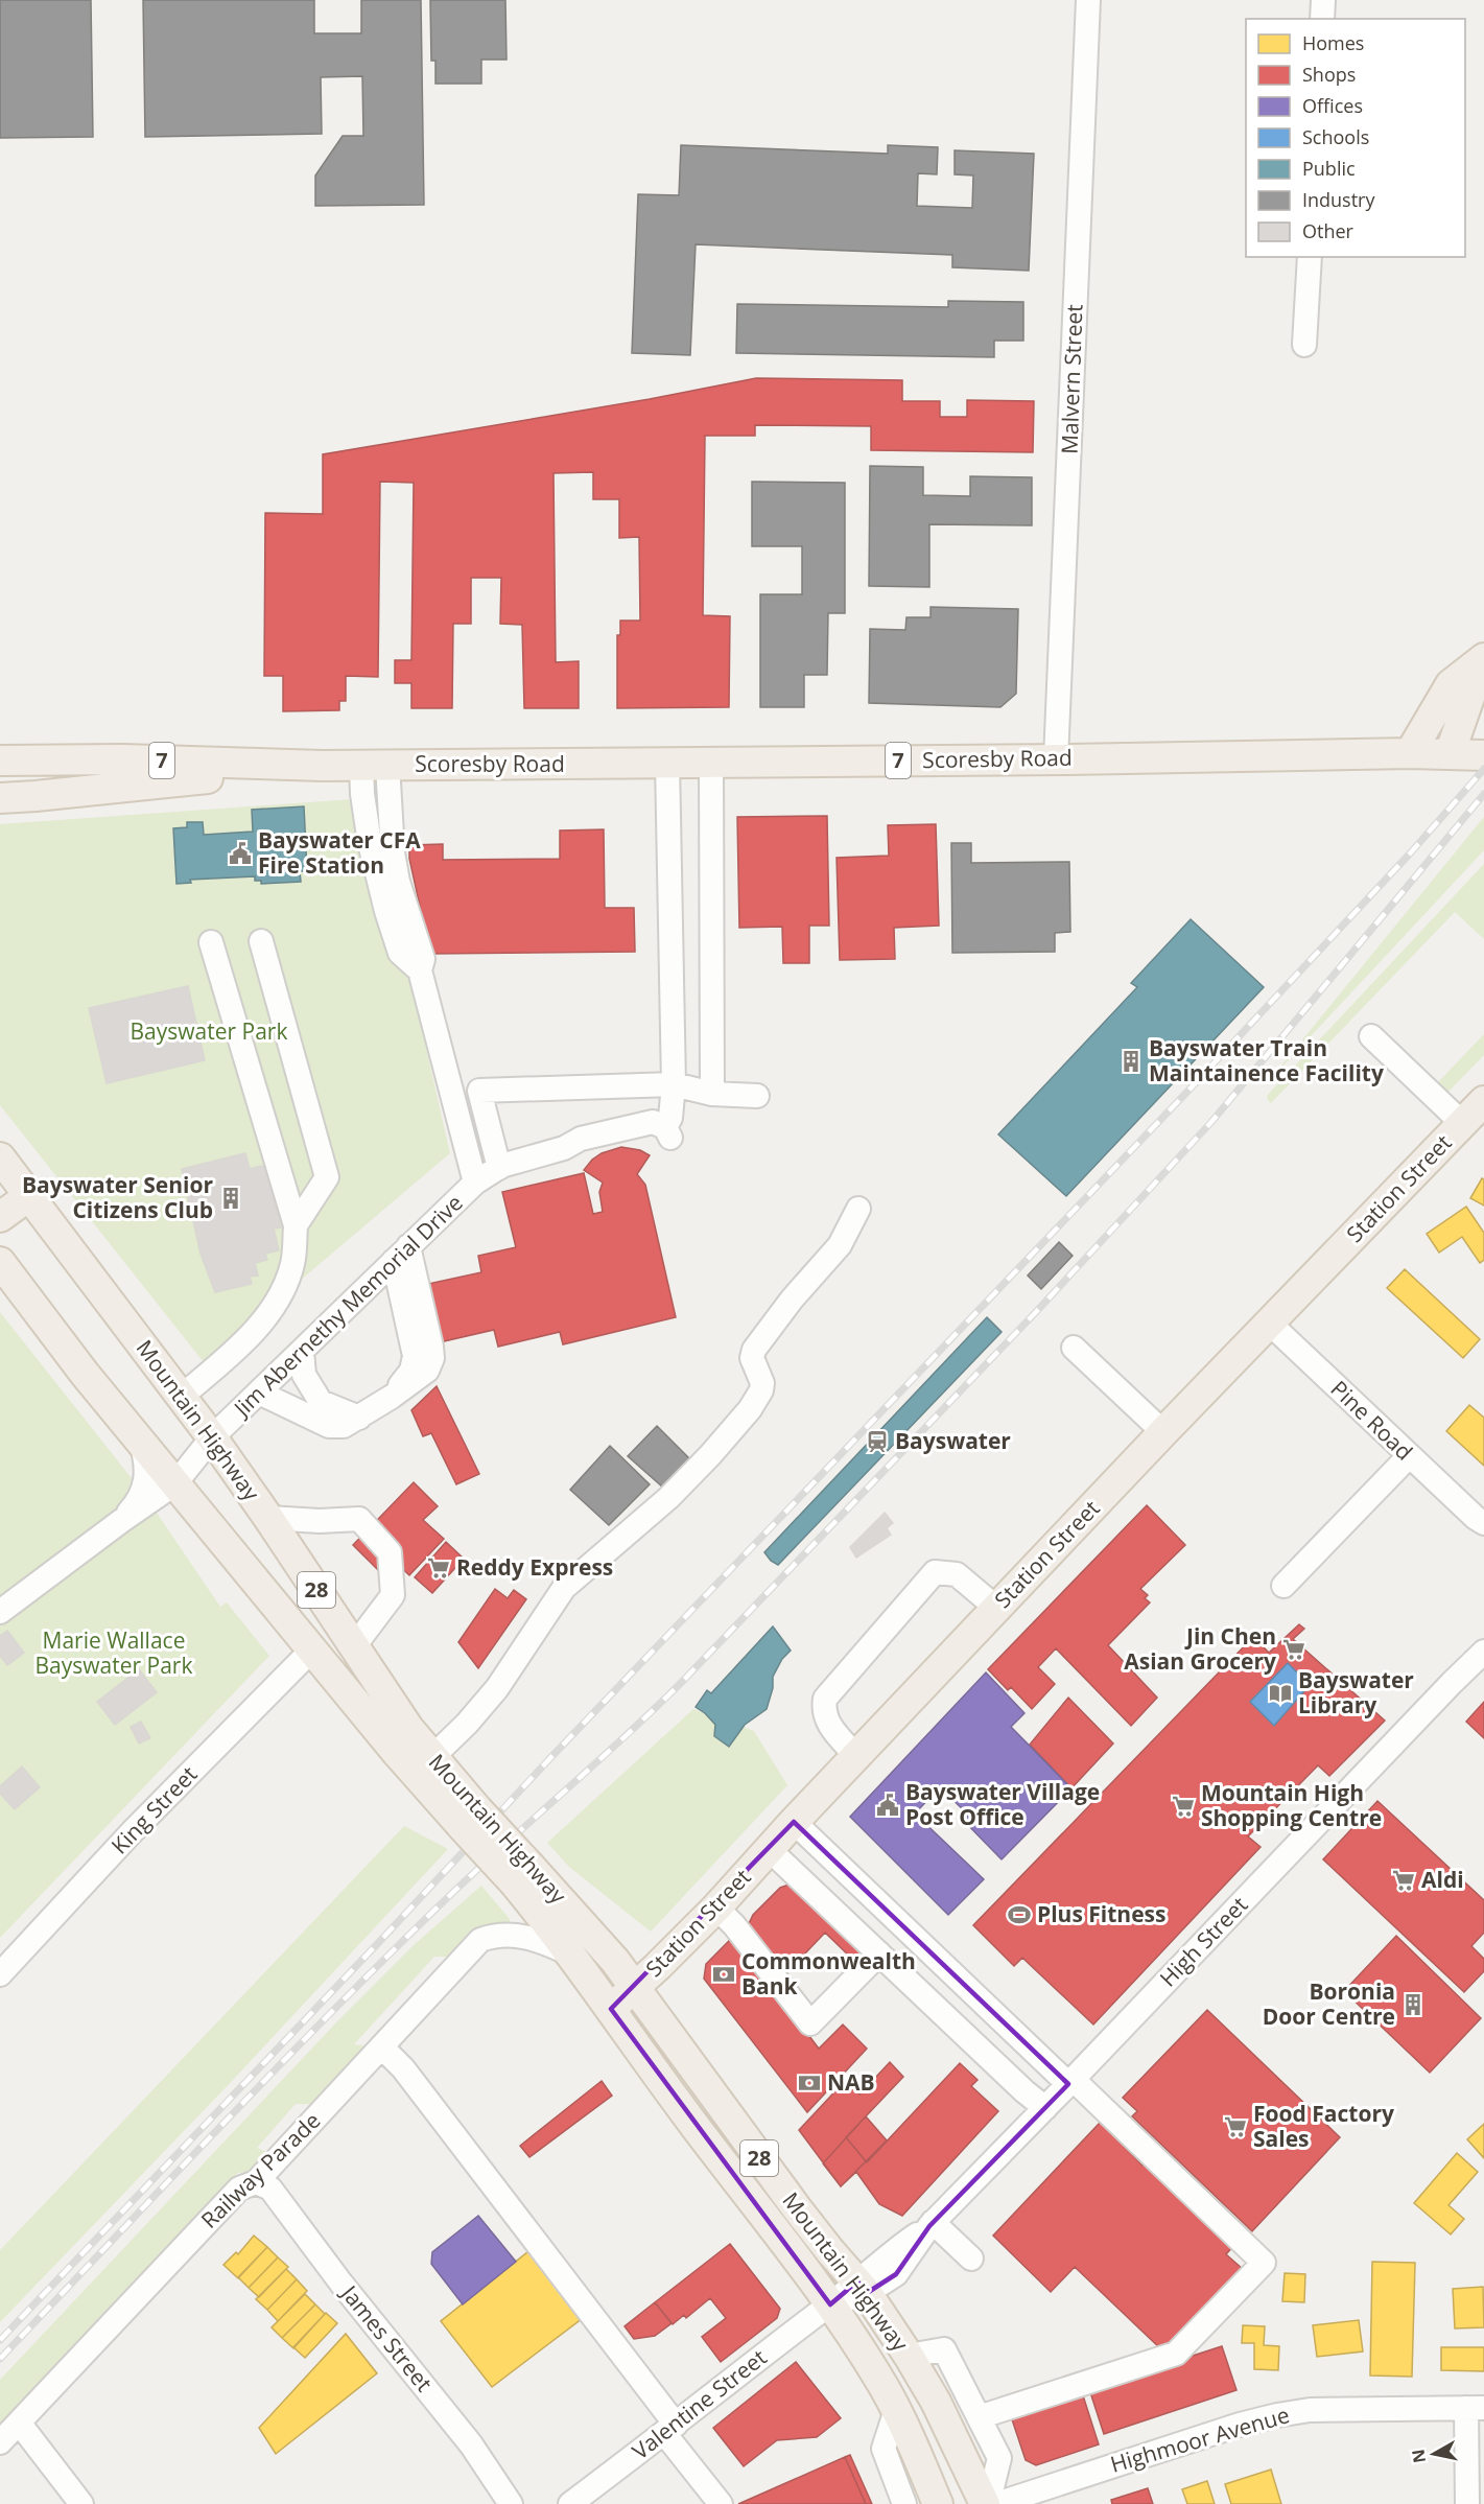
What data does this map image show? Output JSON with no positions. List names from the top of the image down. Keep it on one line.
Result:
{"streets":{"main road":["Scoresby Road","7","Station Street","Mountain Highway","28"],"street":["Malvern Street","Jim Abernethy Memorial Drive","Pine Road","King Street","High Street","Railway Parade","James Street","Valentine Street","Highmoor Avenue"]},"crossings":[["Malvern Street","Scoresby Road"],["Station Street","Mountain Highway"],["Station Street","Pine Road"],["Jim Abernethy Memorial Drive","Mountain Highway"],["Mountain Highway","King Street"],["Mountain Highway","High Street"],["Mountain Highway","Railway Parade"],["Mountain Highway","Valentine Street"],["High Street","Valentine Street"],["Railway Parade","James Street"]],"parks":["Bayswater Park","Marie Wallace Bayswater Park"],"places":{"public building":["Bayswater CFA Fire Station","Bayswater Village Post Office"],"building":["Bayswater Train Maintainence Facility","Bayswater Senior Citizens Club","Boronia Door Centre"],"station":["Bayswater"],"supermarket":["Reddy Express","Jin Chen Asian Grocery","Mountain High Shopping Centre","Aldi","Food Factory Sales"],"library":["Bayswater Library"],"sports":["Plus Fitness"],"bank":["Commonwealth Bank","NAB"]},"legend":["Homes","Shops","Offices","Schools","Public","Industry","Other"],"north":"left"}
